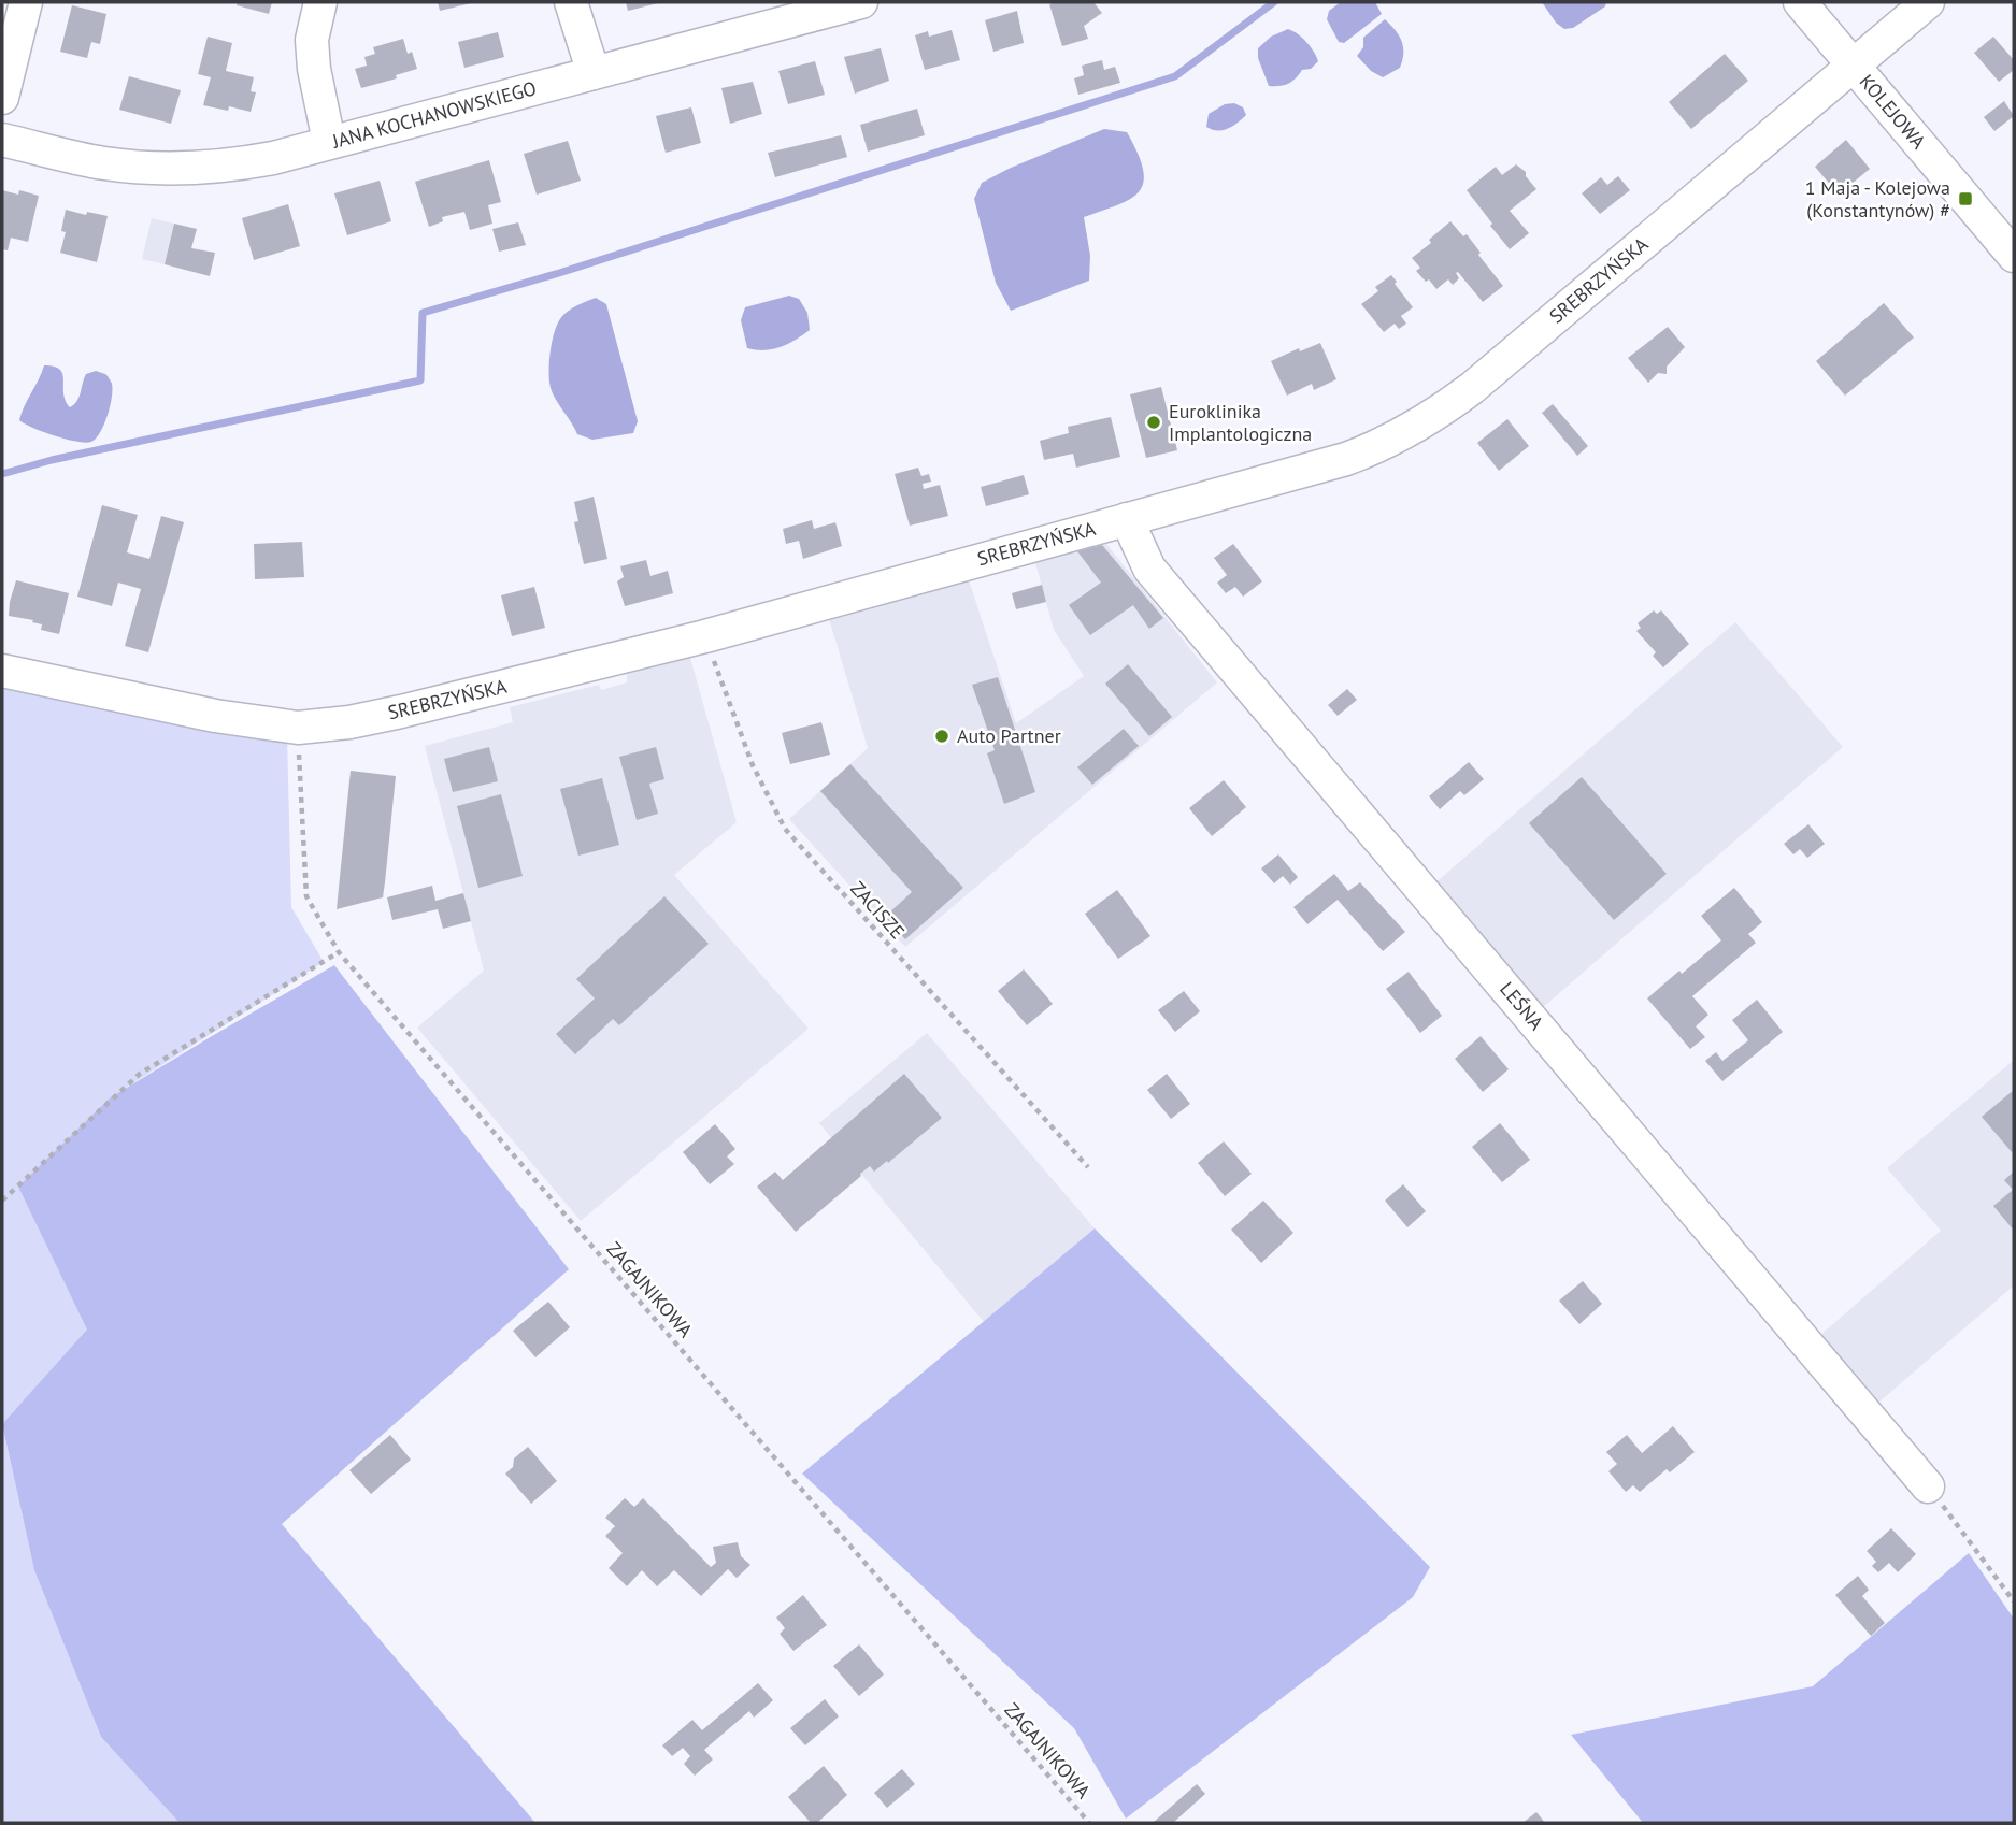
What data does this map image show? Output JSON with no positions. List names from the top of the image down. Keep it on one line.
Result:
{"streets":{"street":["KOLEJOWA","JANA KOCHANOWSKIEGO","SREBRZYŃSKA","LEŚNA"],"path":["ZACISZE","ZAGAJNIKOWA"]},"crossings":[["KOLEJOWA","SREBRZYŃSKA"],["SREBRZYŃSKA","ZACISZE"],["SREBRZYŃSKA","LEŚNA"],["SREBRZYŃSKA","ZAGAJNIKOWA"]],"places":{"transit":["1 Maja - Kolejowa (Konstantynów) #"],"other":["Euroklinika Implantologiczna","Auto Partner"]}}
